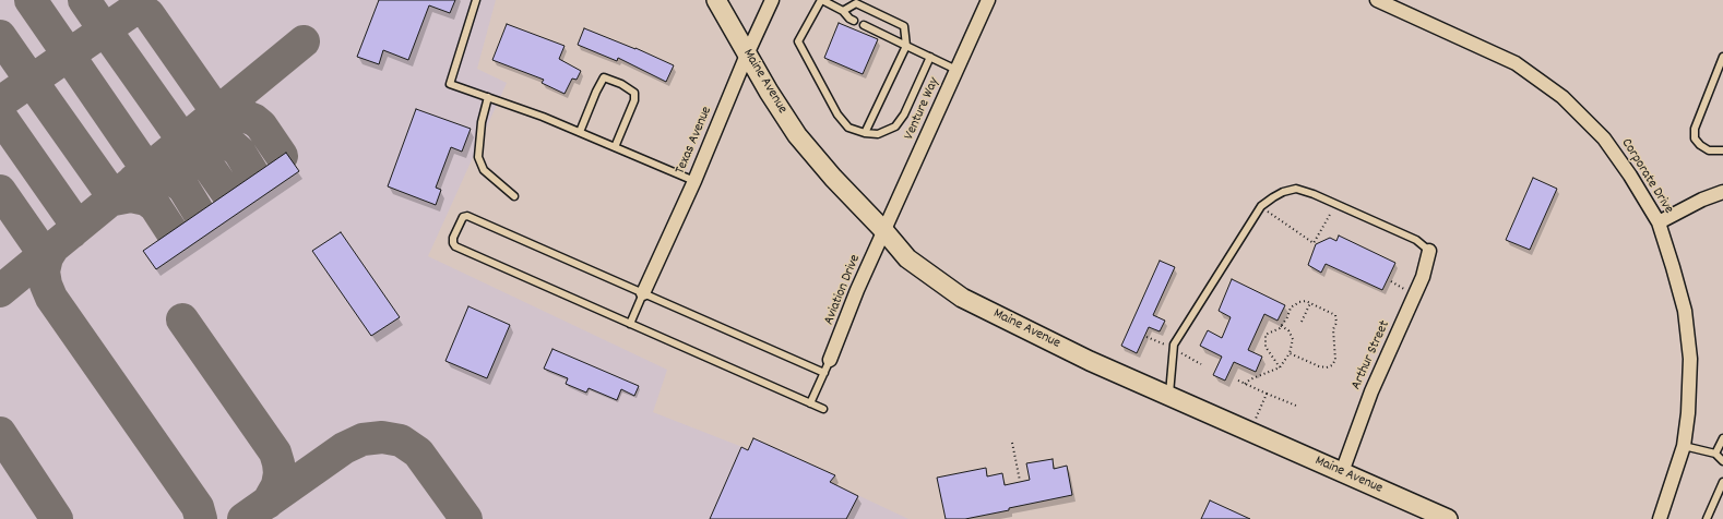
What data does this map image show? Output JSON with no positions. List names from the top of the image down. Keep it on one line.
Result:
{"streets":{"main road":["Maine Avenue"],"street":["Venture Way","Texas Avenue","Corporate Drive","Aviation Drive","Arthur Street"]},"crossings":[["Maine Avenue","Venture Way"],["Maine Avenue","Texas Avenue"],["Maine Avenue","Aviation Drive"],["Maine Avenue","Arthur Street"],["Venture Way","Aviation Drive"]]}
